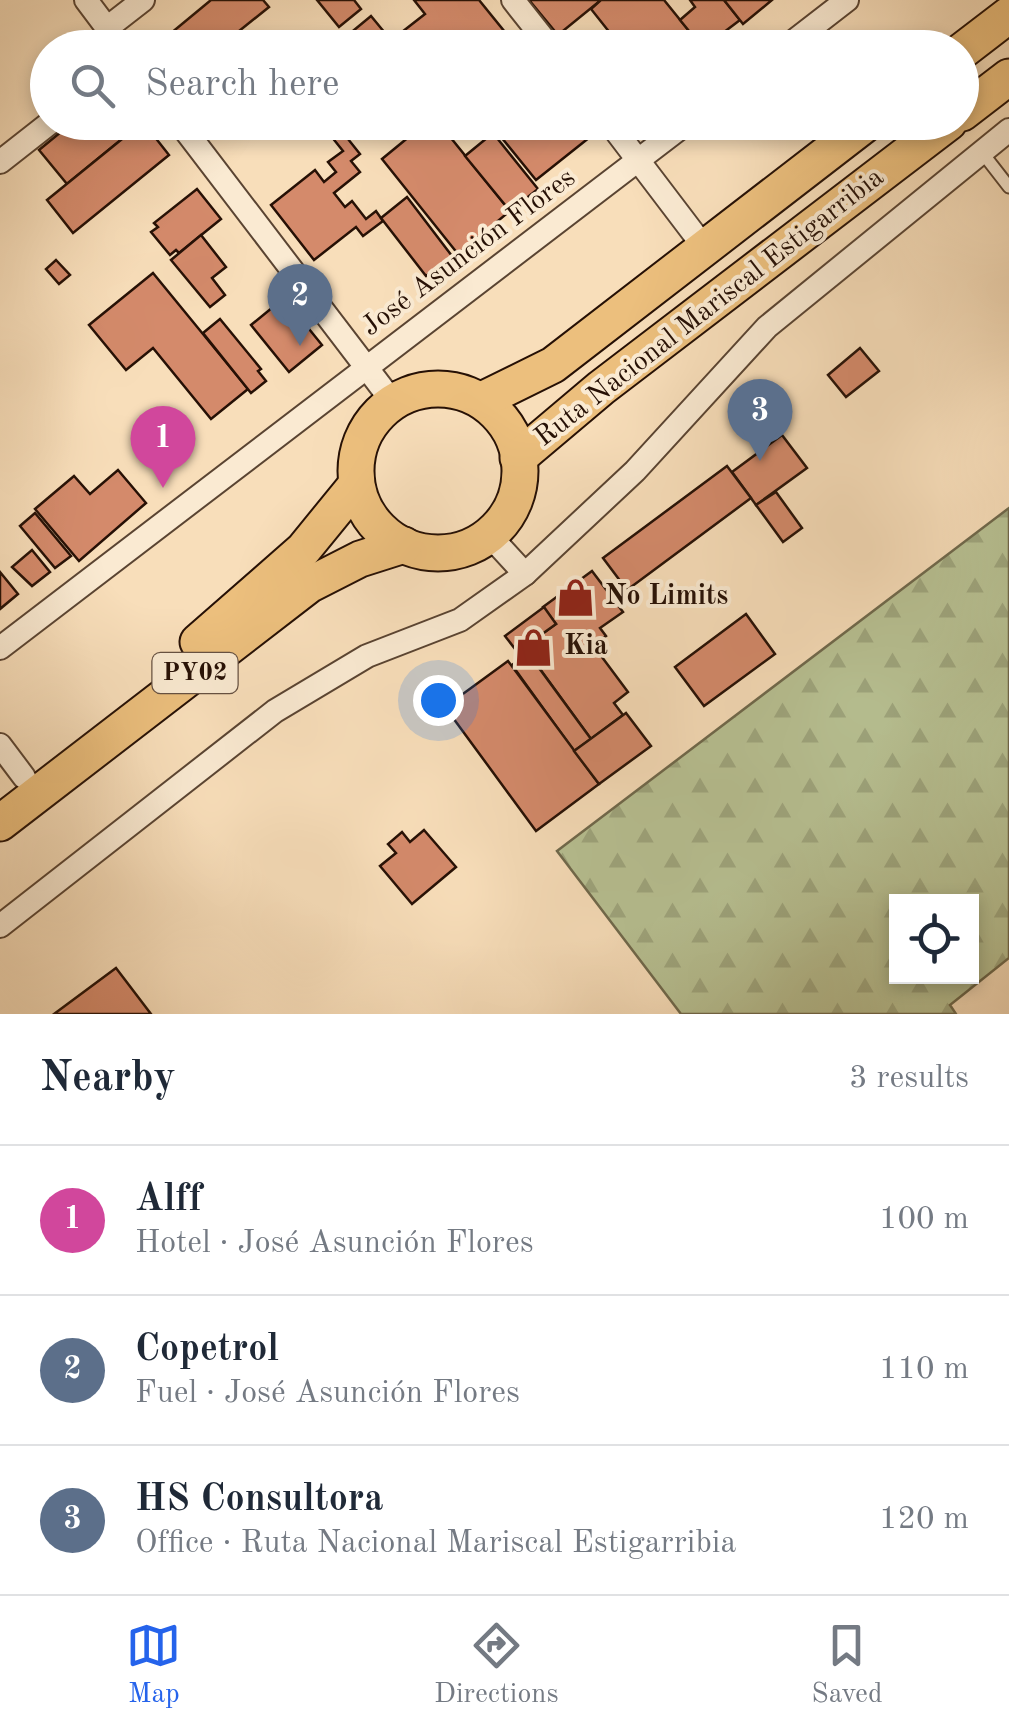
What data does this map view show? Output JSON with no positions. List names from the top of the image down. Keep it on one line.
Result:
{"streets":{"highway":["Ruta Nacional Mariscal Estigarribia","PY02"],"street":["José Asunción Flores"]},"crossings":[["Ruta Nacional Mariscal Estigarribia","PY02"]],"places":{"shop":["No Limits","Kia"]},"page":{"search":"Search here","pins":["2","3","1"],"heading":["Nearby","3 results"],"list":[{"mark":"1","name":"Alff","note":"Hotel · José Asunción Flores","value":"100 m"},{"mark":"2","name":"Copetrol","note":"Fuel · José Asunción Flores","value":"110 m"},{"mark":"3","name":"HS Consultora","note":"Office · Ruta Nacional Mariscal Estigarribia","value":"120 m"}],"nav":["Map","Directions","Saved"]}}
